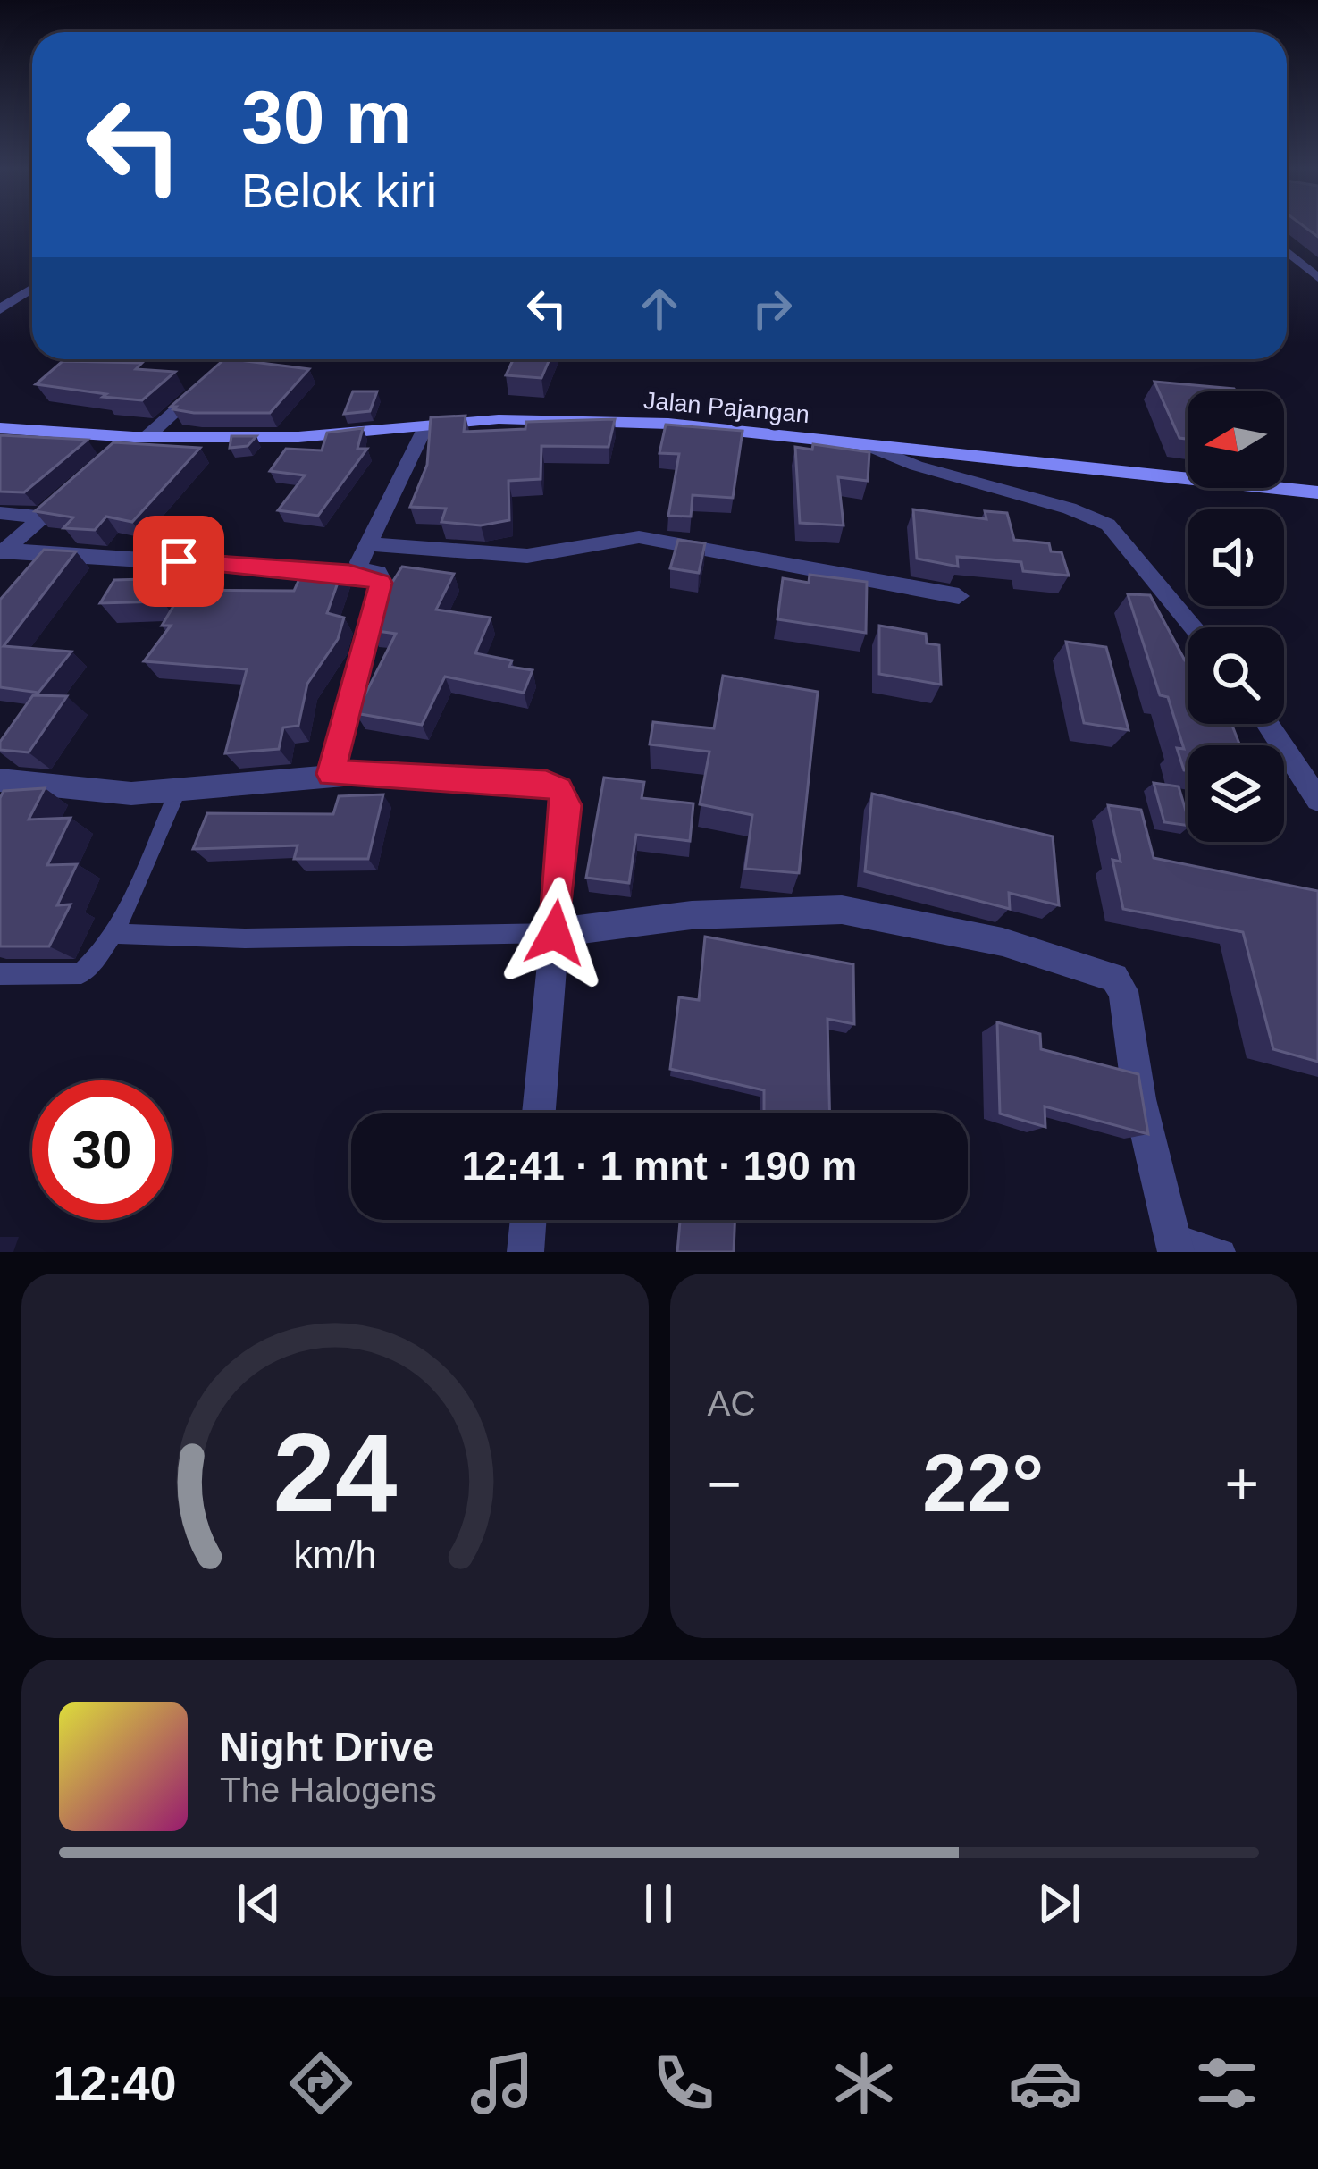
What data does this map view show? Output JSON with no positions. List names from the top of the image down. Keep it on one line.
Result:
{"streets":{"main road":["Jalan Pajangan"]},"north":"left","page":{"turn":["30 m","Belok kiri"],"limit":"30","trip":"12:41 · 1 mnt · 190 m","tile":"AC","heat":["−","22°","+"],"song":["Night Drive","The Halogens"],"tabs":"12:40","gauge":["24","km/h"]}}
